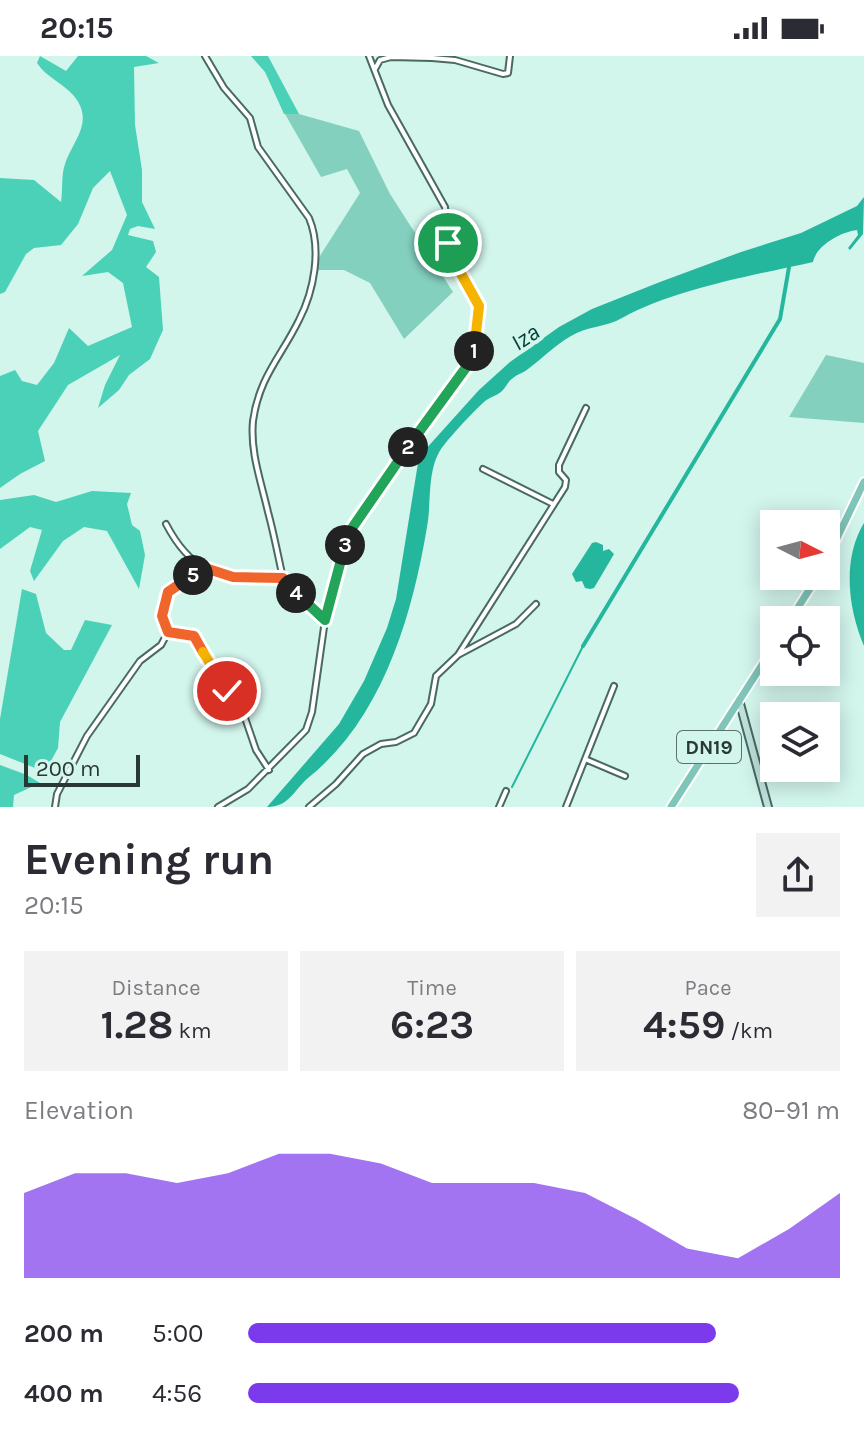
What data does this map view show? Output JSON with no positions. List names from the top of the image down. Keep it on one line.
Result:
{"streets":{"main road":["DN19"]},"water":["Iza"],"scale_bar":"200 m","north":"right","page":{"status":"20:15","pins":["1","2","3","5","4"],"scale":"200 m","heading":["Evening run","20:15"],"stats":[["Distance","1.28 km"],["Time","6:23"],["Pace","4:59 /km"]],"chart":["Elevation","80–91 m"],"list":[{"name":"200 m","note":"5:00"},{"name":"400 m","note":"4:56"}]}}
